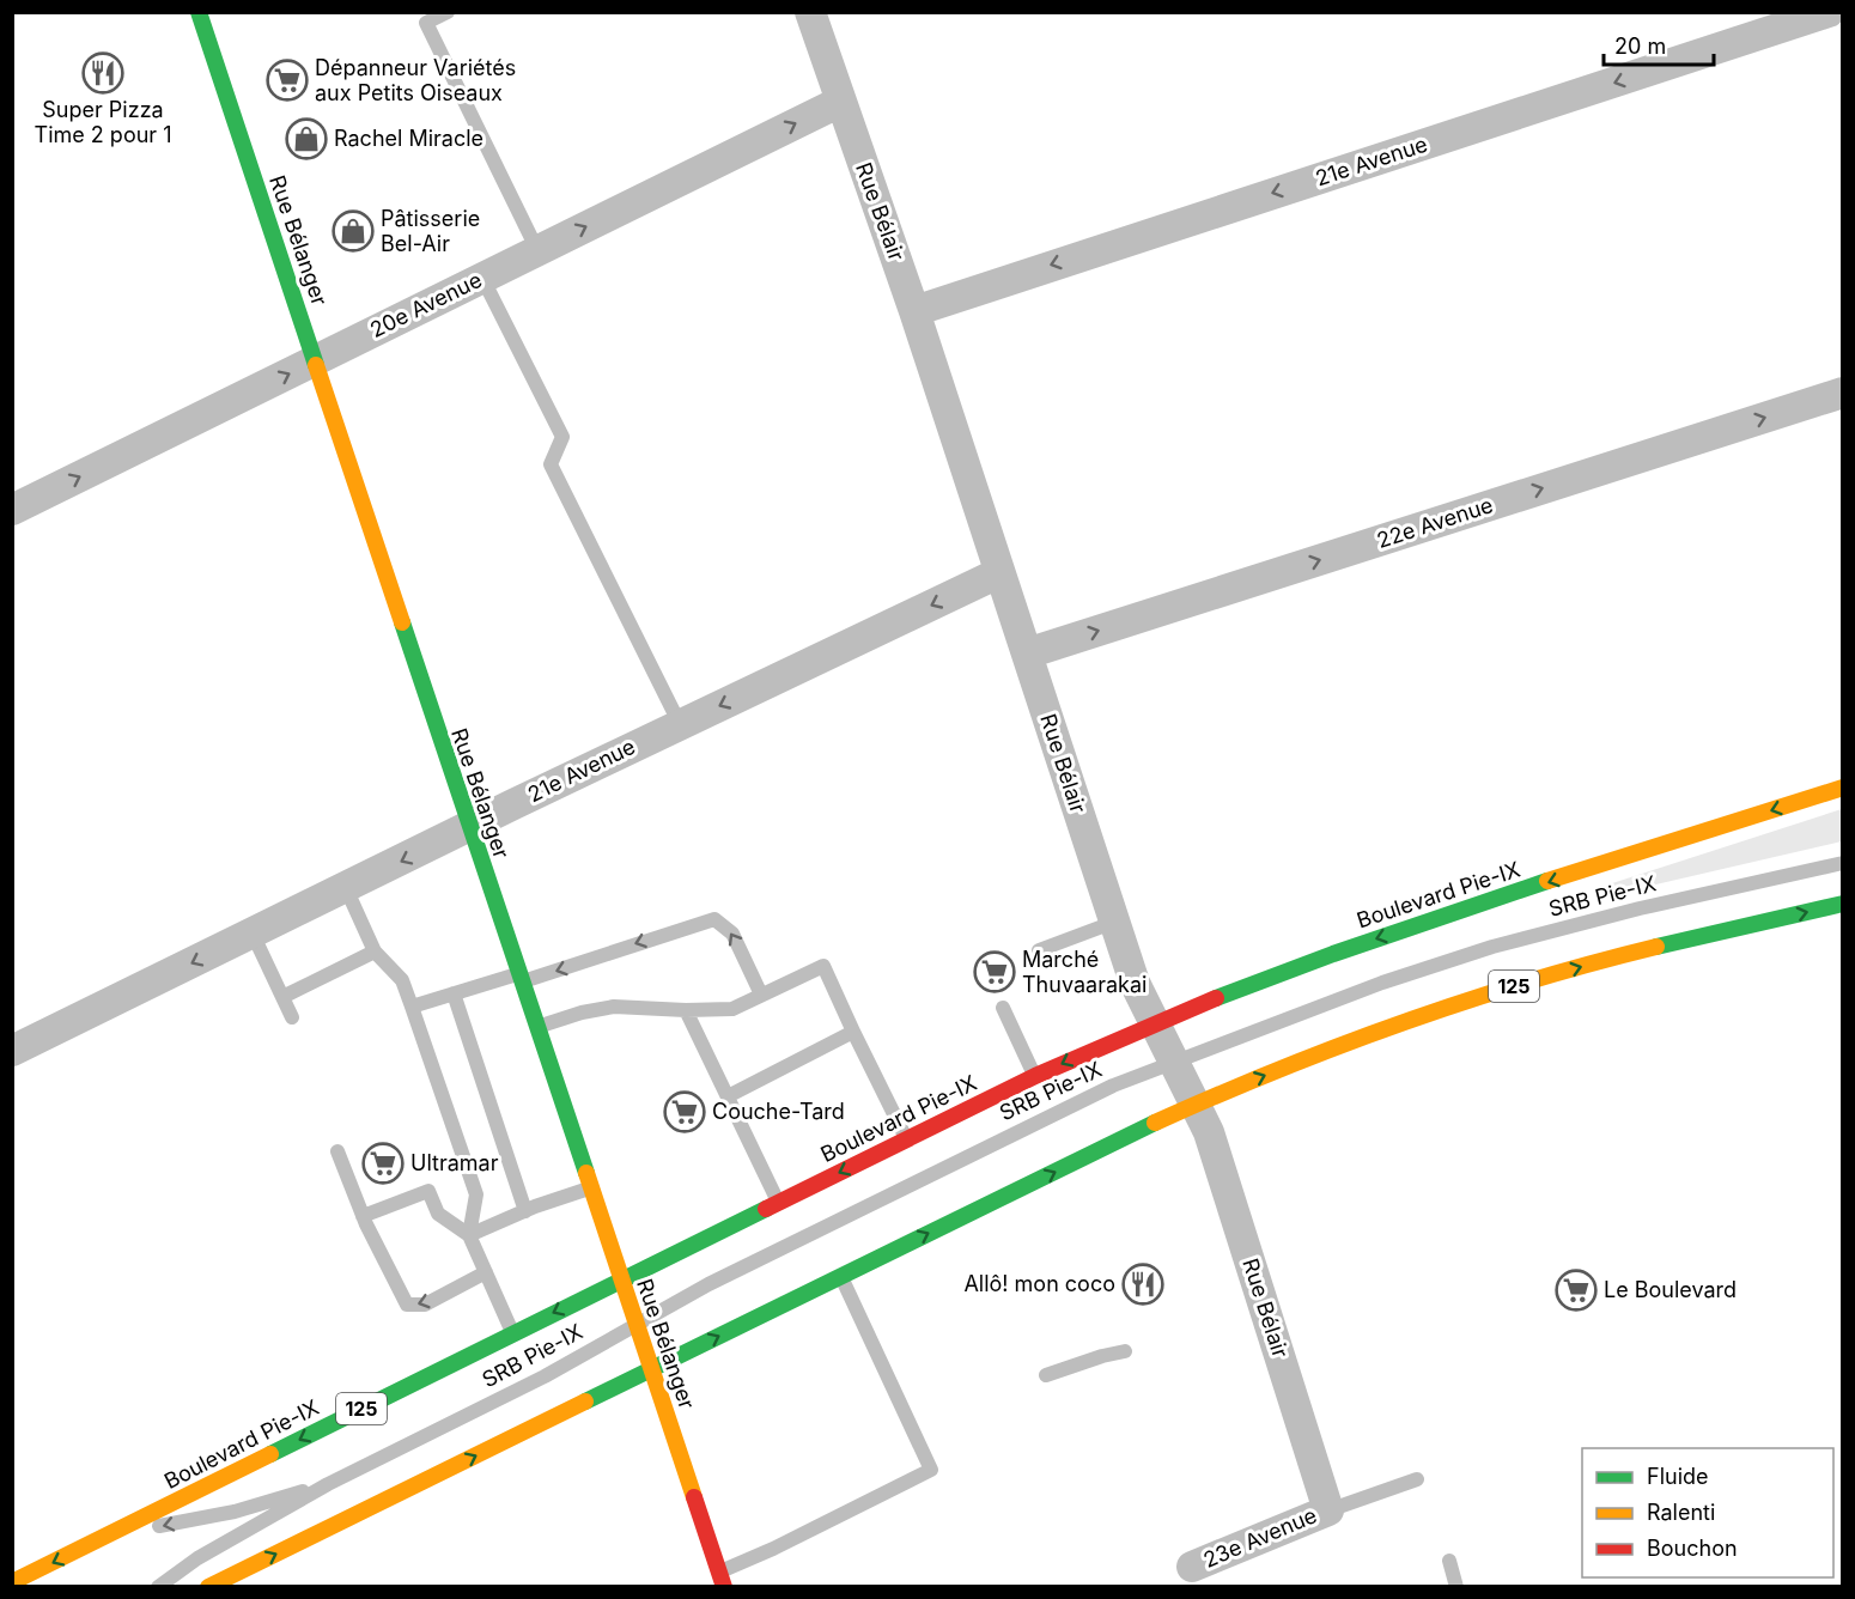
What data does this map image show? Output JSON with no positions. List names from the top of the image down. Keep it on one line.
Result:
{"streets":{"main road":["Rue Bélanger","Boulevard Pie-IX","125"],"street":["21e Avenue","Rue Bélair","20e Avenue","22e Avenue","23e Avenue"],"lane":["SRB Pie-IX"]},"crossings":[["21e Avenue","Rue Bélair"],["21e Avenue","Rue Bélanger"],["Rue Bélair","20e Avenue"],["Rue Bélair","22e Avenue"],["Rue Bélair","Boulevard Pie-IX"],["Rue Bélair","SRB Pie-IX"],["Rue Bélair","125"],["Rue Bélair","23e Avenue"],["Rue Bélanger","20e Avenue"],["Rue Bélanger","Boulevard Pie-IX"],["Rue Bélanger","SRB Pie-IX"],["Rue Bélanger","125"],["Boulevard Pie-IX","SRB Pie-IX"]],"one_way":["21e Avenue","20e Avenue","22e Avenue"],"places":{"restaurant":["Super Pizza Time 2 pour 1","Allô! mon coco"],"supermarket":["Dépanneur Variétés aux Petits Oiseaux","Marché Thuvaarakai","Couche-Tard","Ultramar","Le Boulevard"],"shop":["Rachel Miracle","Pâtisserie Bel-Air"]},"legend":["Fluide","Ralenti","Bouchon"],"scale_bar":"20 m"}
